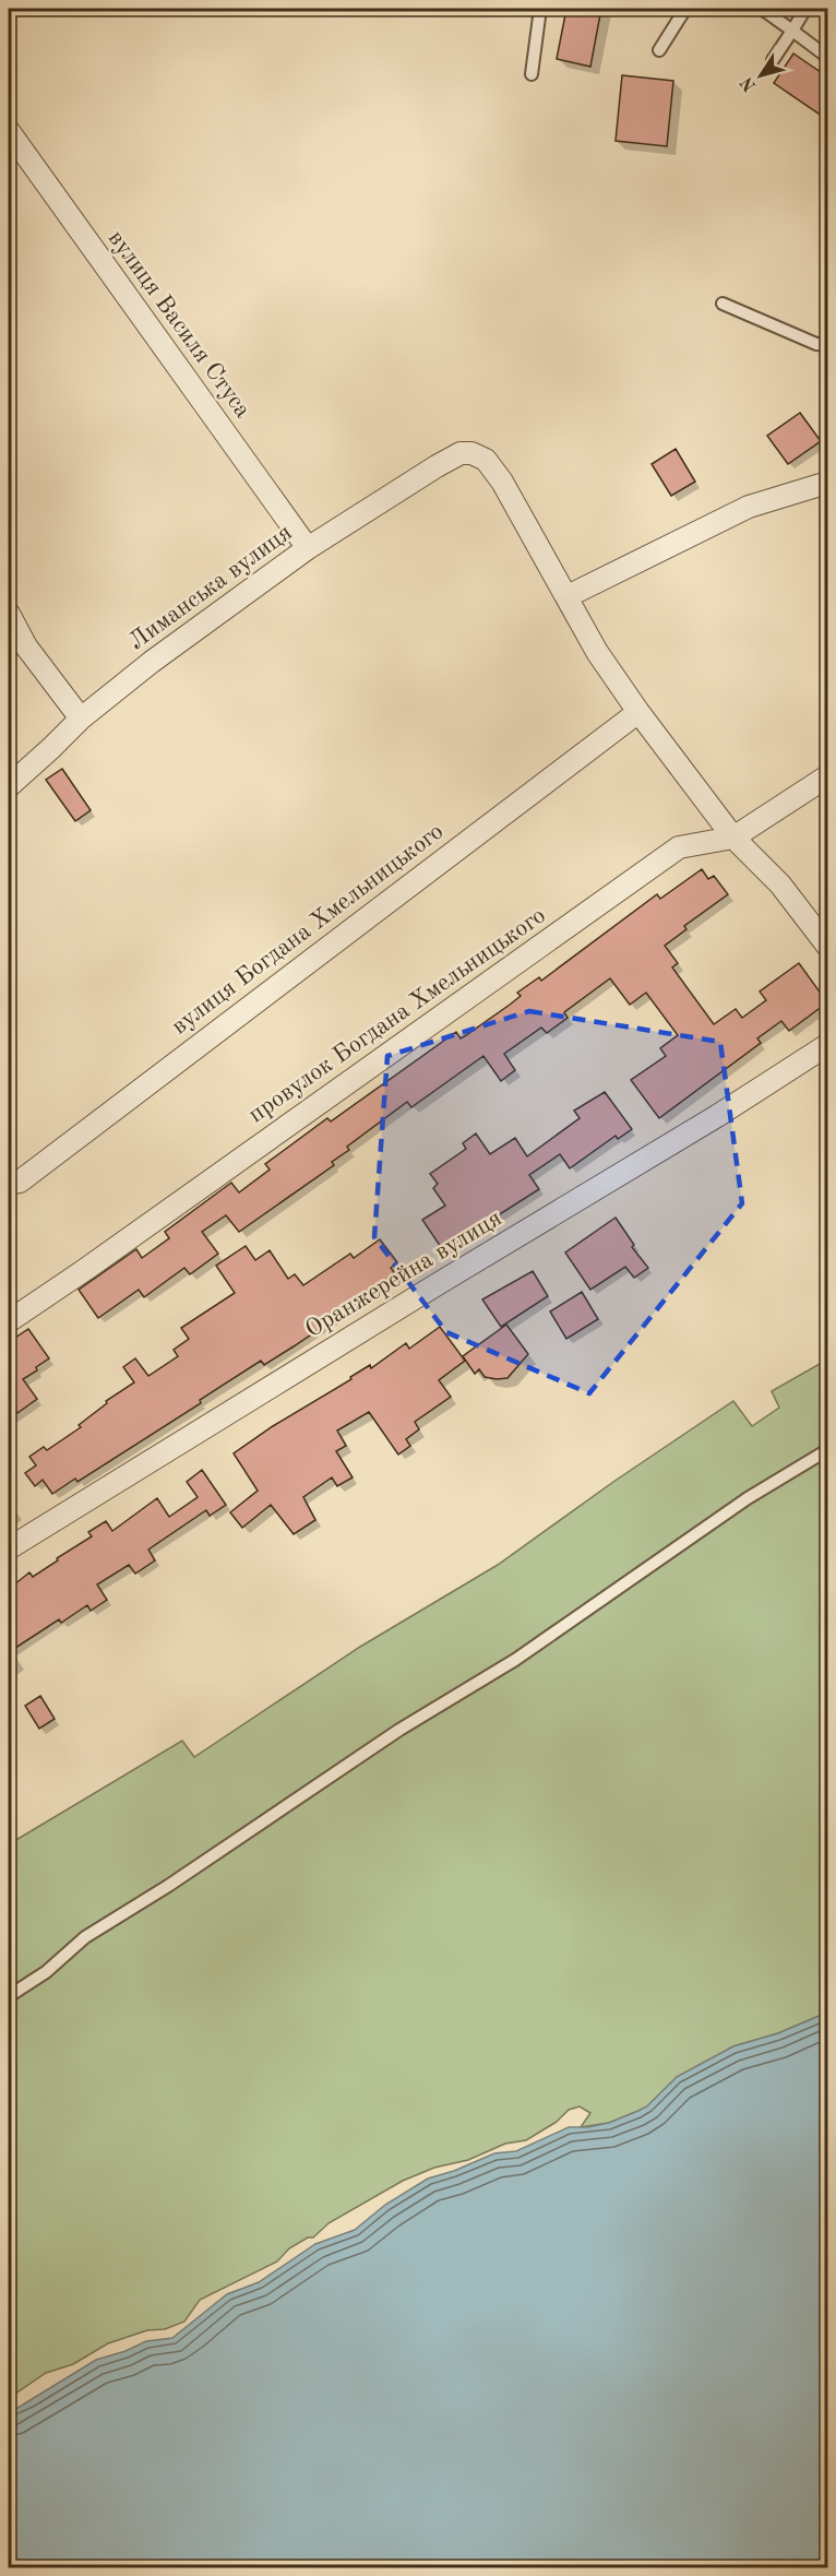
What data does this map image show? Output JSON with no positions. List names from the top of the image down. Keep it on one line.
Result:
{"streets":{"street":["вулиця Василя Стуса","Лиманська вулиця","вулиця Богдана Хмельницького","провулок Богдана Хмельницького","Оранжерейна вулиця"]},"crossings":[["вулиця Василя Стуса","Лиманська вулиця"]],"north":"bottom left"}
